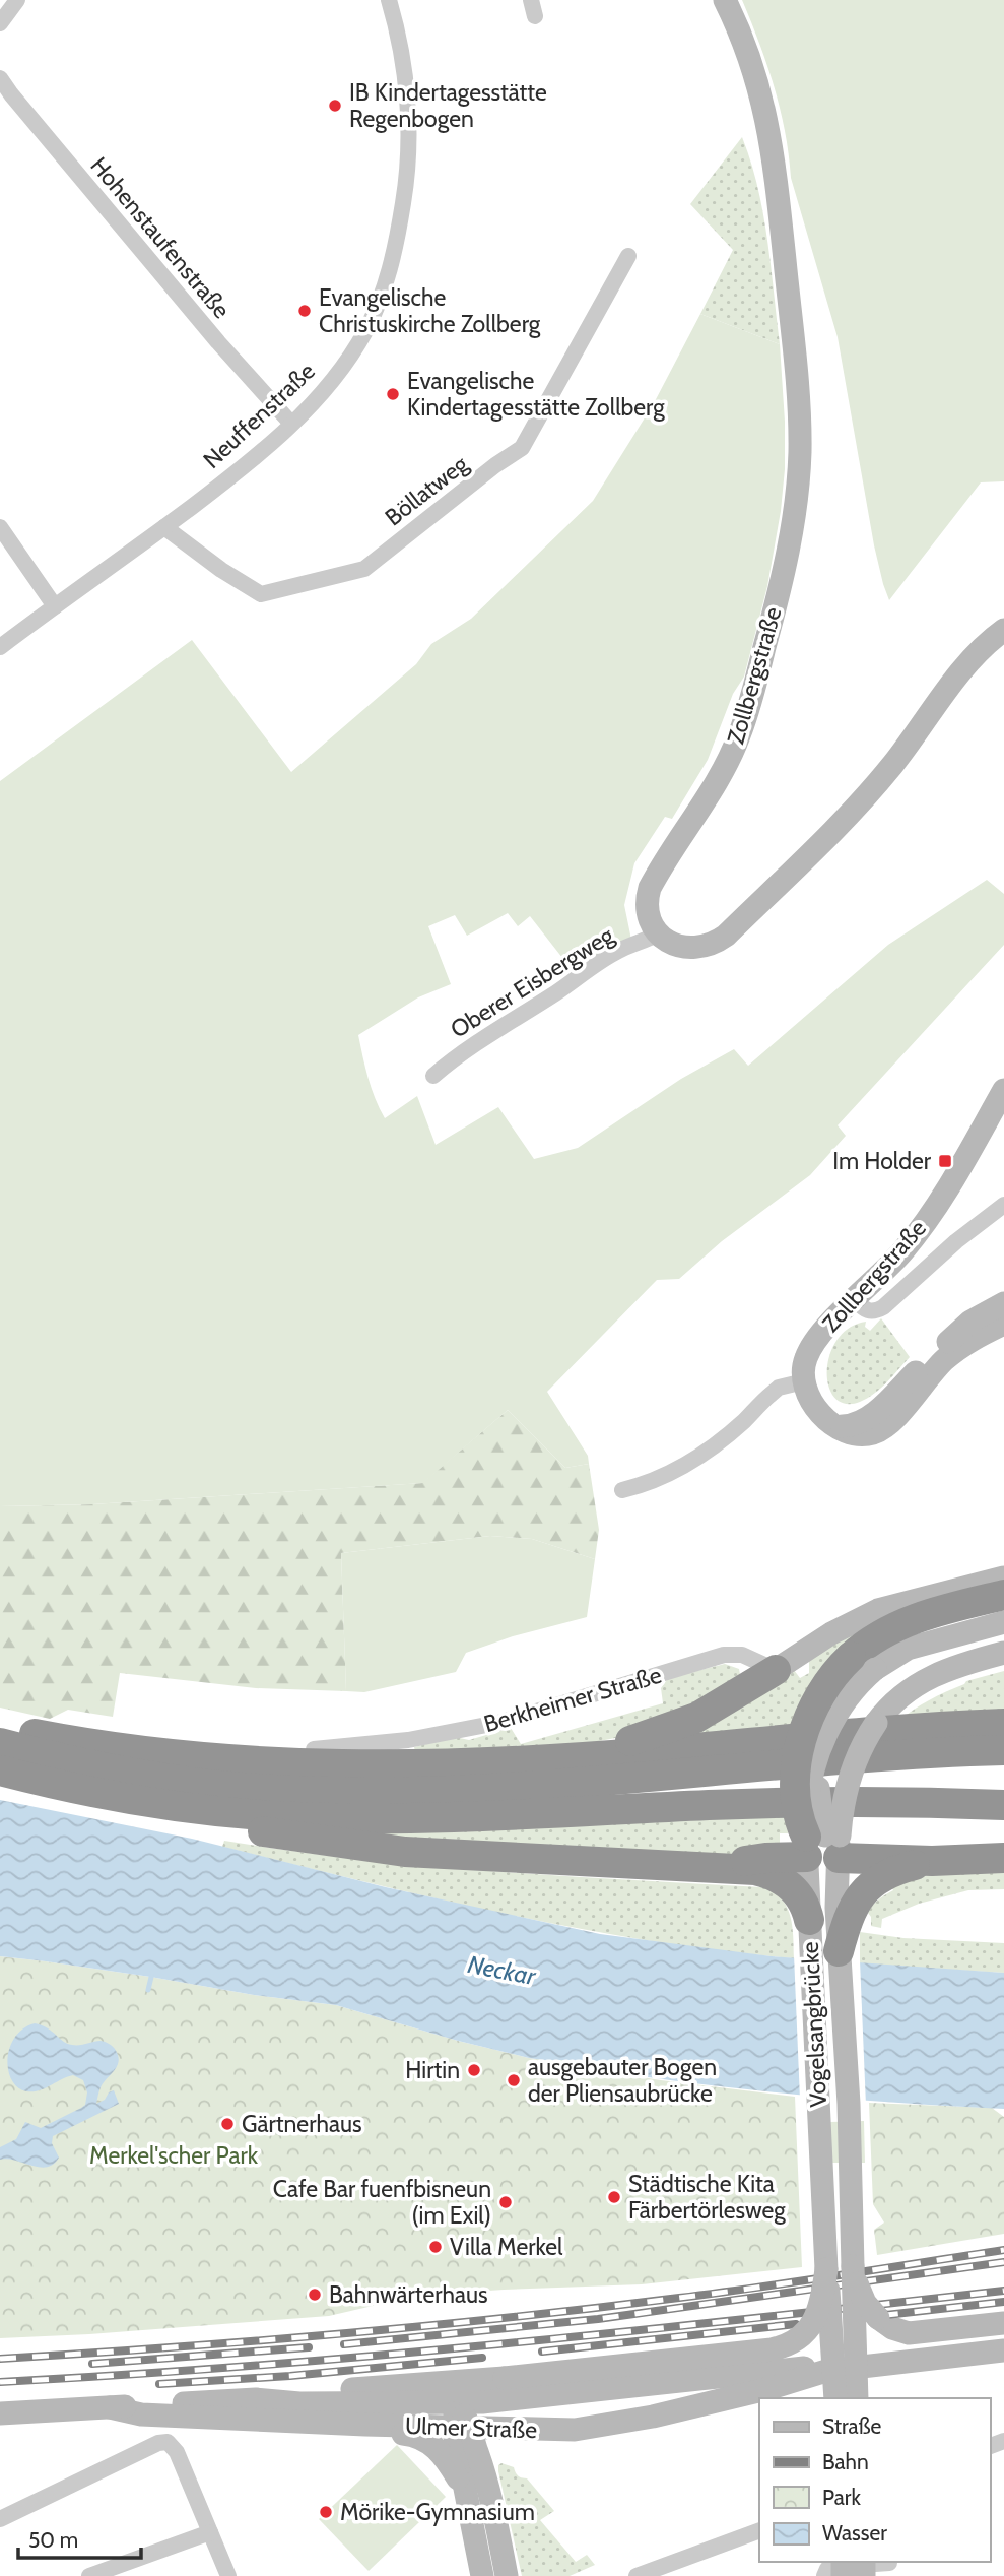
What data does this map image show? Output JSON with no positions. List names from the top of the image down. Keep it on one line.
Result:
{"streets":{"main road":["Zollbergstraße","Vogelsangbrücke","Ulmer Straße"],"street":["Hohenstaufenstraße","Neuffenstraße","Böllatweg","Oberer Eisbergweg","Berkheimer Straße"]},"crossings":[["Hohenstaufenstraße","Neuffenstraße"],["Neuffenstraße","Böllatweg"],["Zollbergstraße","Oberer Eisbergweg"]],"water":["Neckar"],"parks":["Merkel'scher Park"],"places":{"other":["IB Kindertagesstätte Regenbogen","Evangelische Christuskirche Zollberg","Evangelische Kindertagesstätte Zollberg","Hirtin","ausgebauter Bogen der Pliensaubrücke","Gärtnerhaus","Städtische Kita Färbertörlesweg","Cafe Bar fuenfbisneun (im Exil)","Villa Merkel","Bahnwärterhaus","Mörike-Gymnasium"],"transit":["Im Holder"]},"legend":["Straße","Bahn","Park","Wasser"],"scale_bar":"50 m"}
